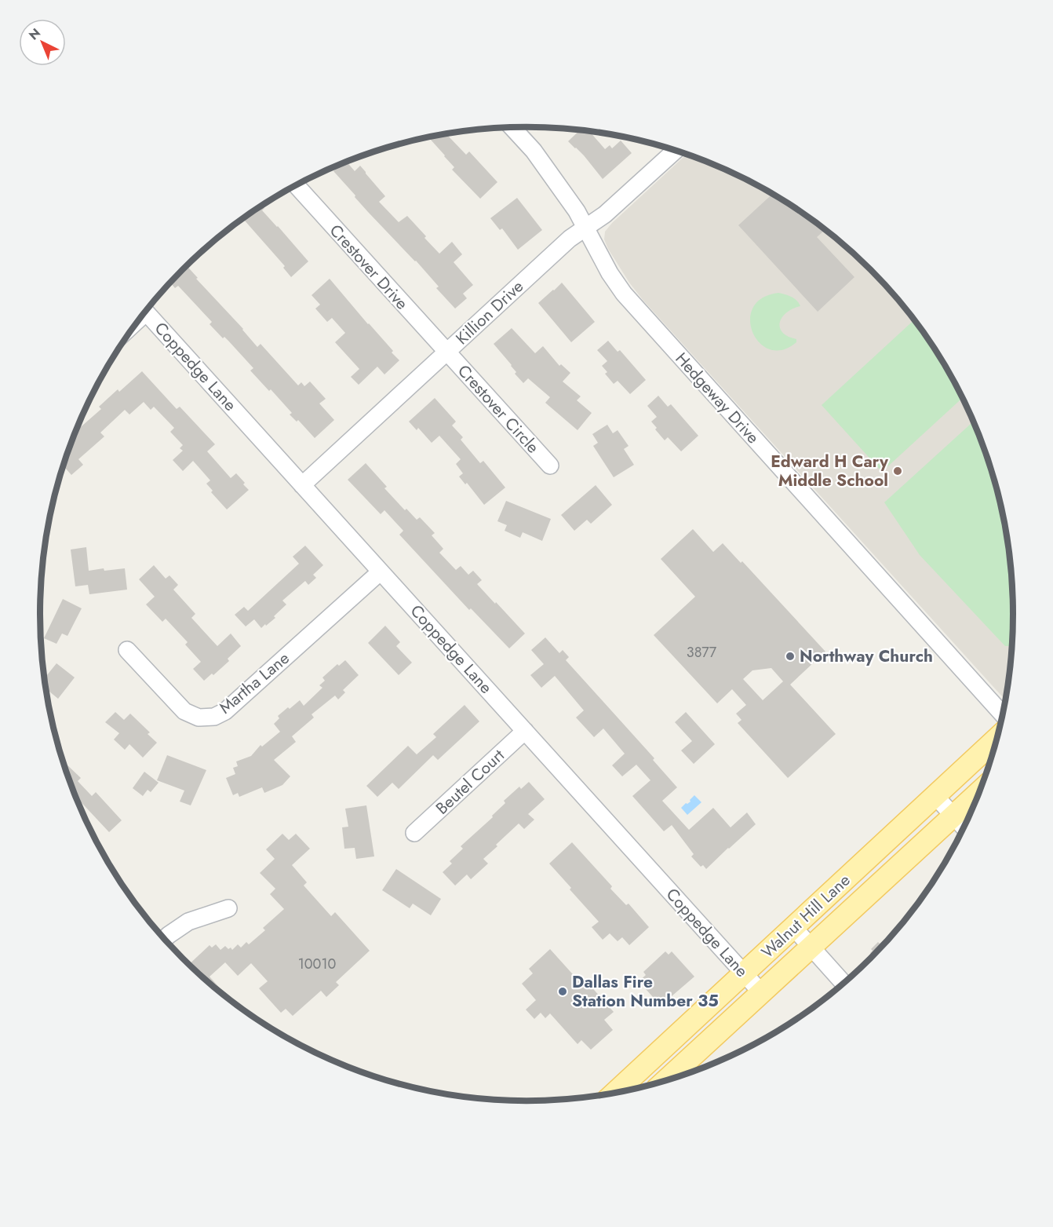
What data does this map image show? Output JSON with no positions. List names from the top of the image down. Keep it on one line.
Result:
{"streets":{"main road":["Walnut Hill Lane"],"street":["Crestover Drive","Killion Drive","Coppedge Lane","Hedgeway Drive","Crestover Circle","Martha Lane","Beutel Court"]},"crossings":[["Crestover Drive","Killion Drive"],["Crestover Drive","Crestover Circle"],["Killion Drive","Coppedge Lane"],["Killion Drive","Hedgeway Drive"],["Killion Drive","Crestover Circle"],["Coppedge Lane","Martha Lane"],["Coppedge Lane","Beutel Court"],["Coppedge Lane","Walnut Hill Lane"]],"places":["Edward H Cary Middle School","Northway Church","Dallas Fire Station Number 35"],"house_numbers":["3877","10010"],"north":"top left"}
